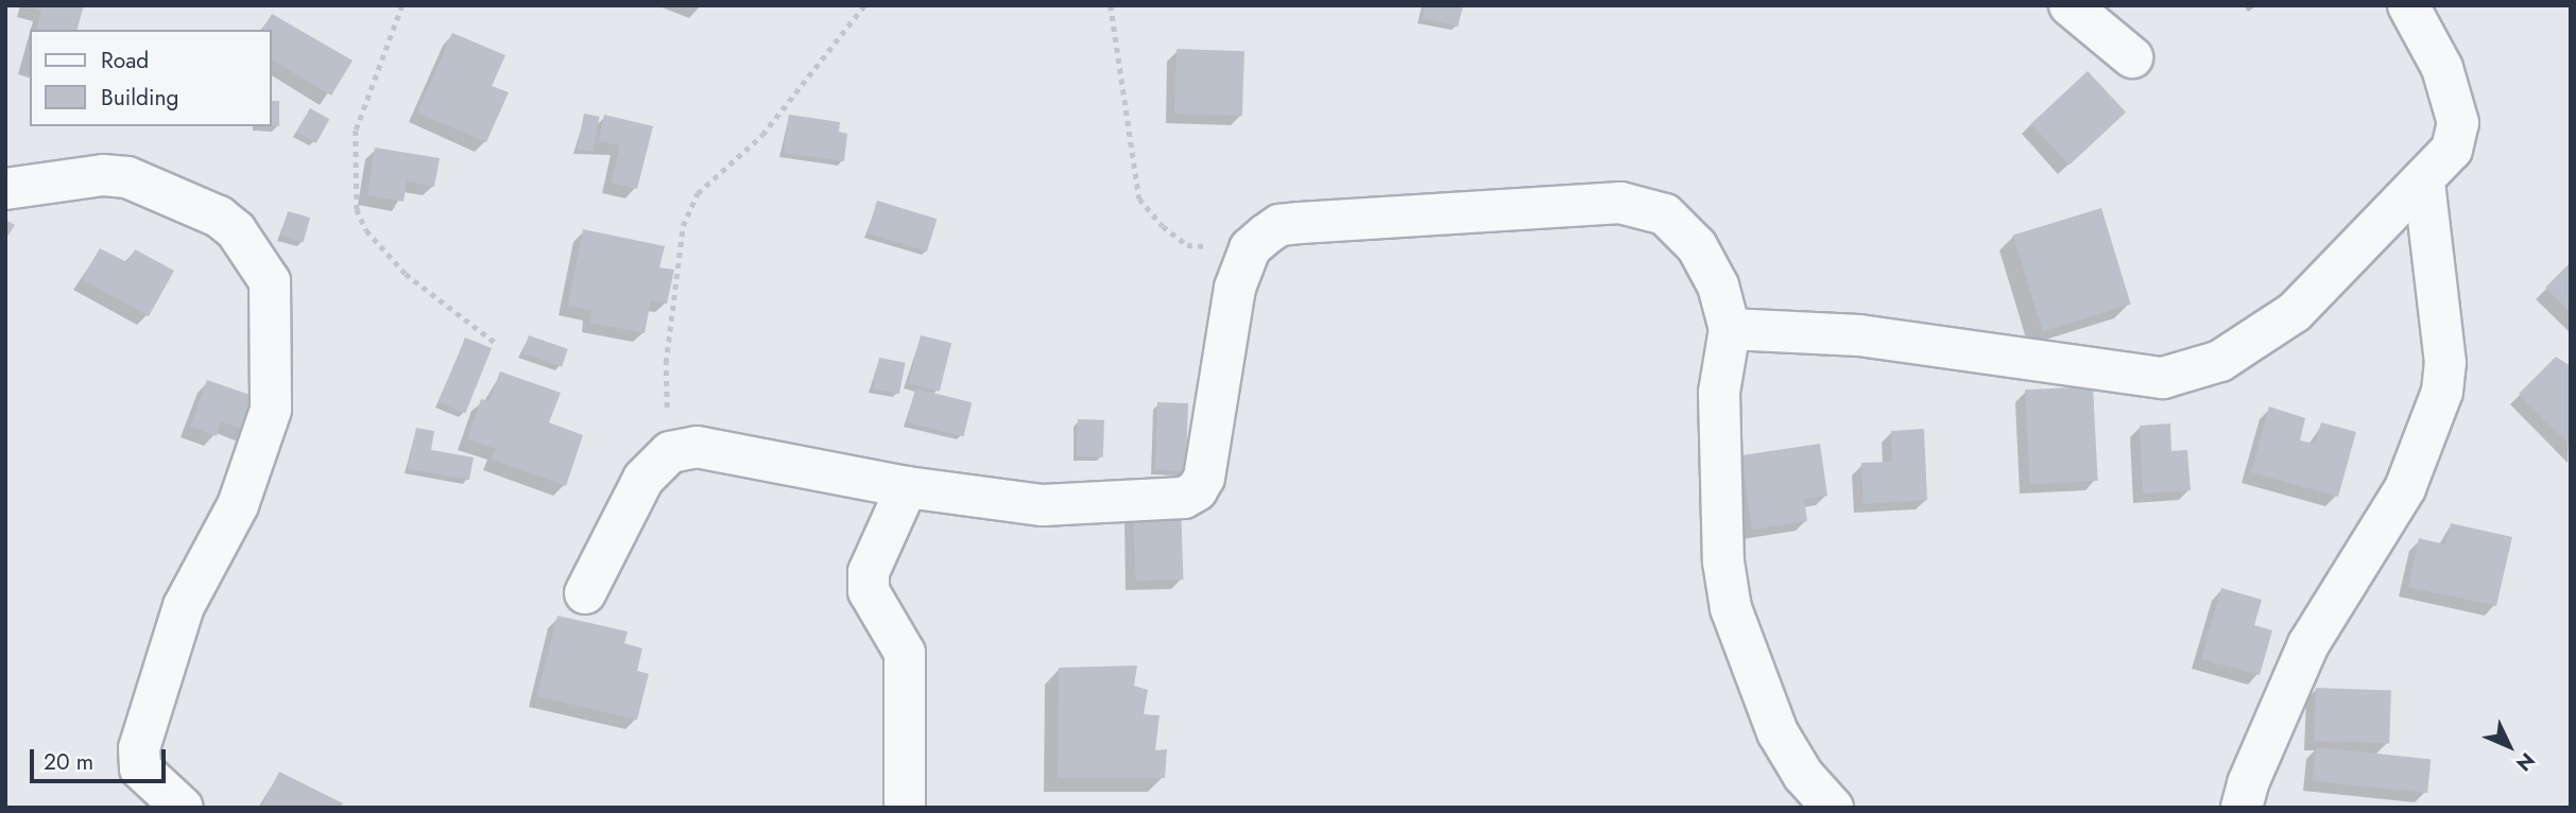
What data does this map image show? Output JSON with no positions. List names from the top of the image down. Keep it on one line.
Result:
{"legend":["Road","Building"],"scale_bar":"20 m","north":"bottom right"}
